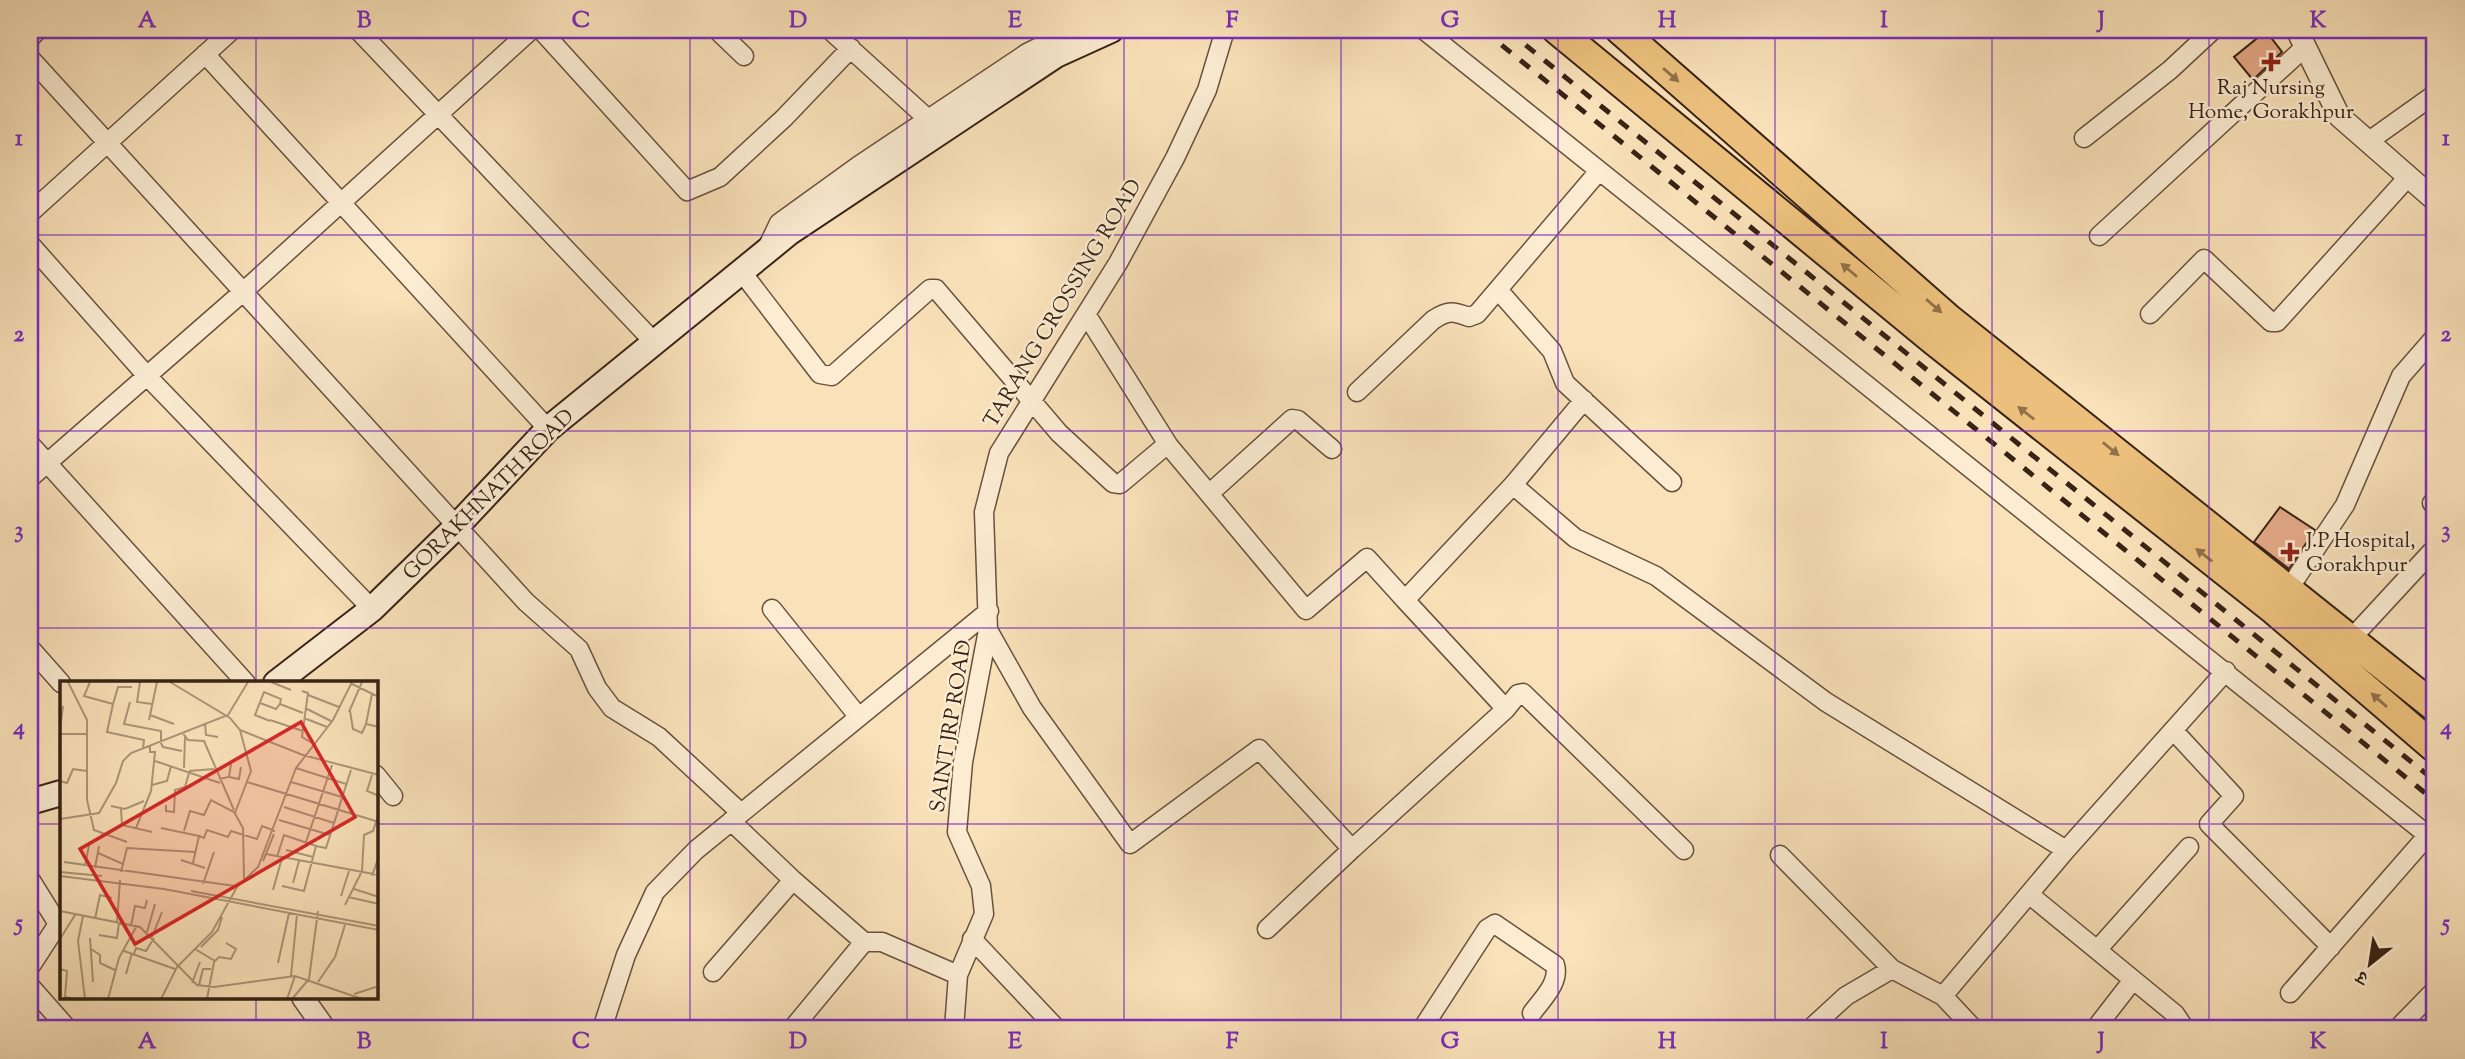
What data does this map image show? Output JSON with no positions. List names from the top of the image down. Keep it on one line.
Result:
{"streets":{"main road":["GORAKHNATH ROAD"],"street":["TARANG CROSSING ROAD","SAINT JRP ROAD"]},"crossings":[["TARANG CROSSING ROAD","SAINT JRP ROAD"]],"places":{"health":["Raj Nursing Home, Gorakhpur","J.P Hospital, Gorakhpur"]},"north":"bottom left","grid":{"columns":["A","B","C","D","E","F","G","H","I","J","K"],"rows":["1","2","3","4","5"]}}
